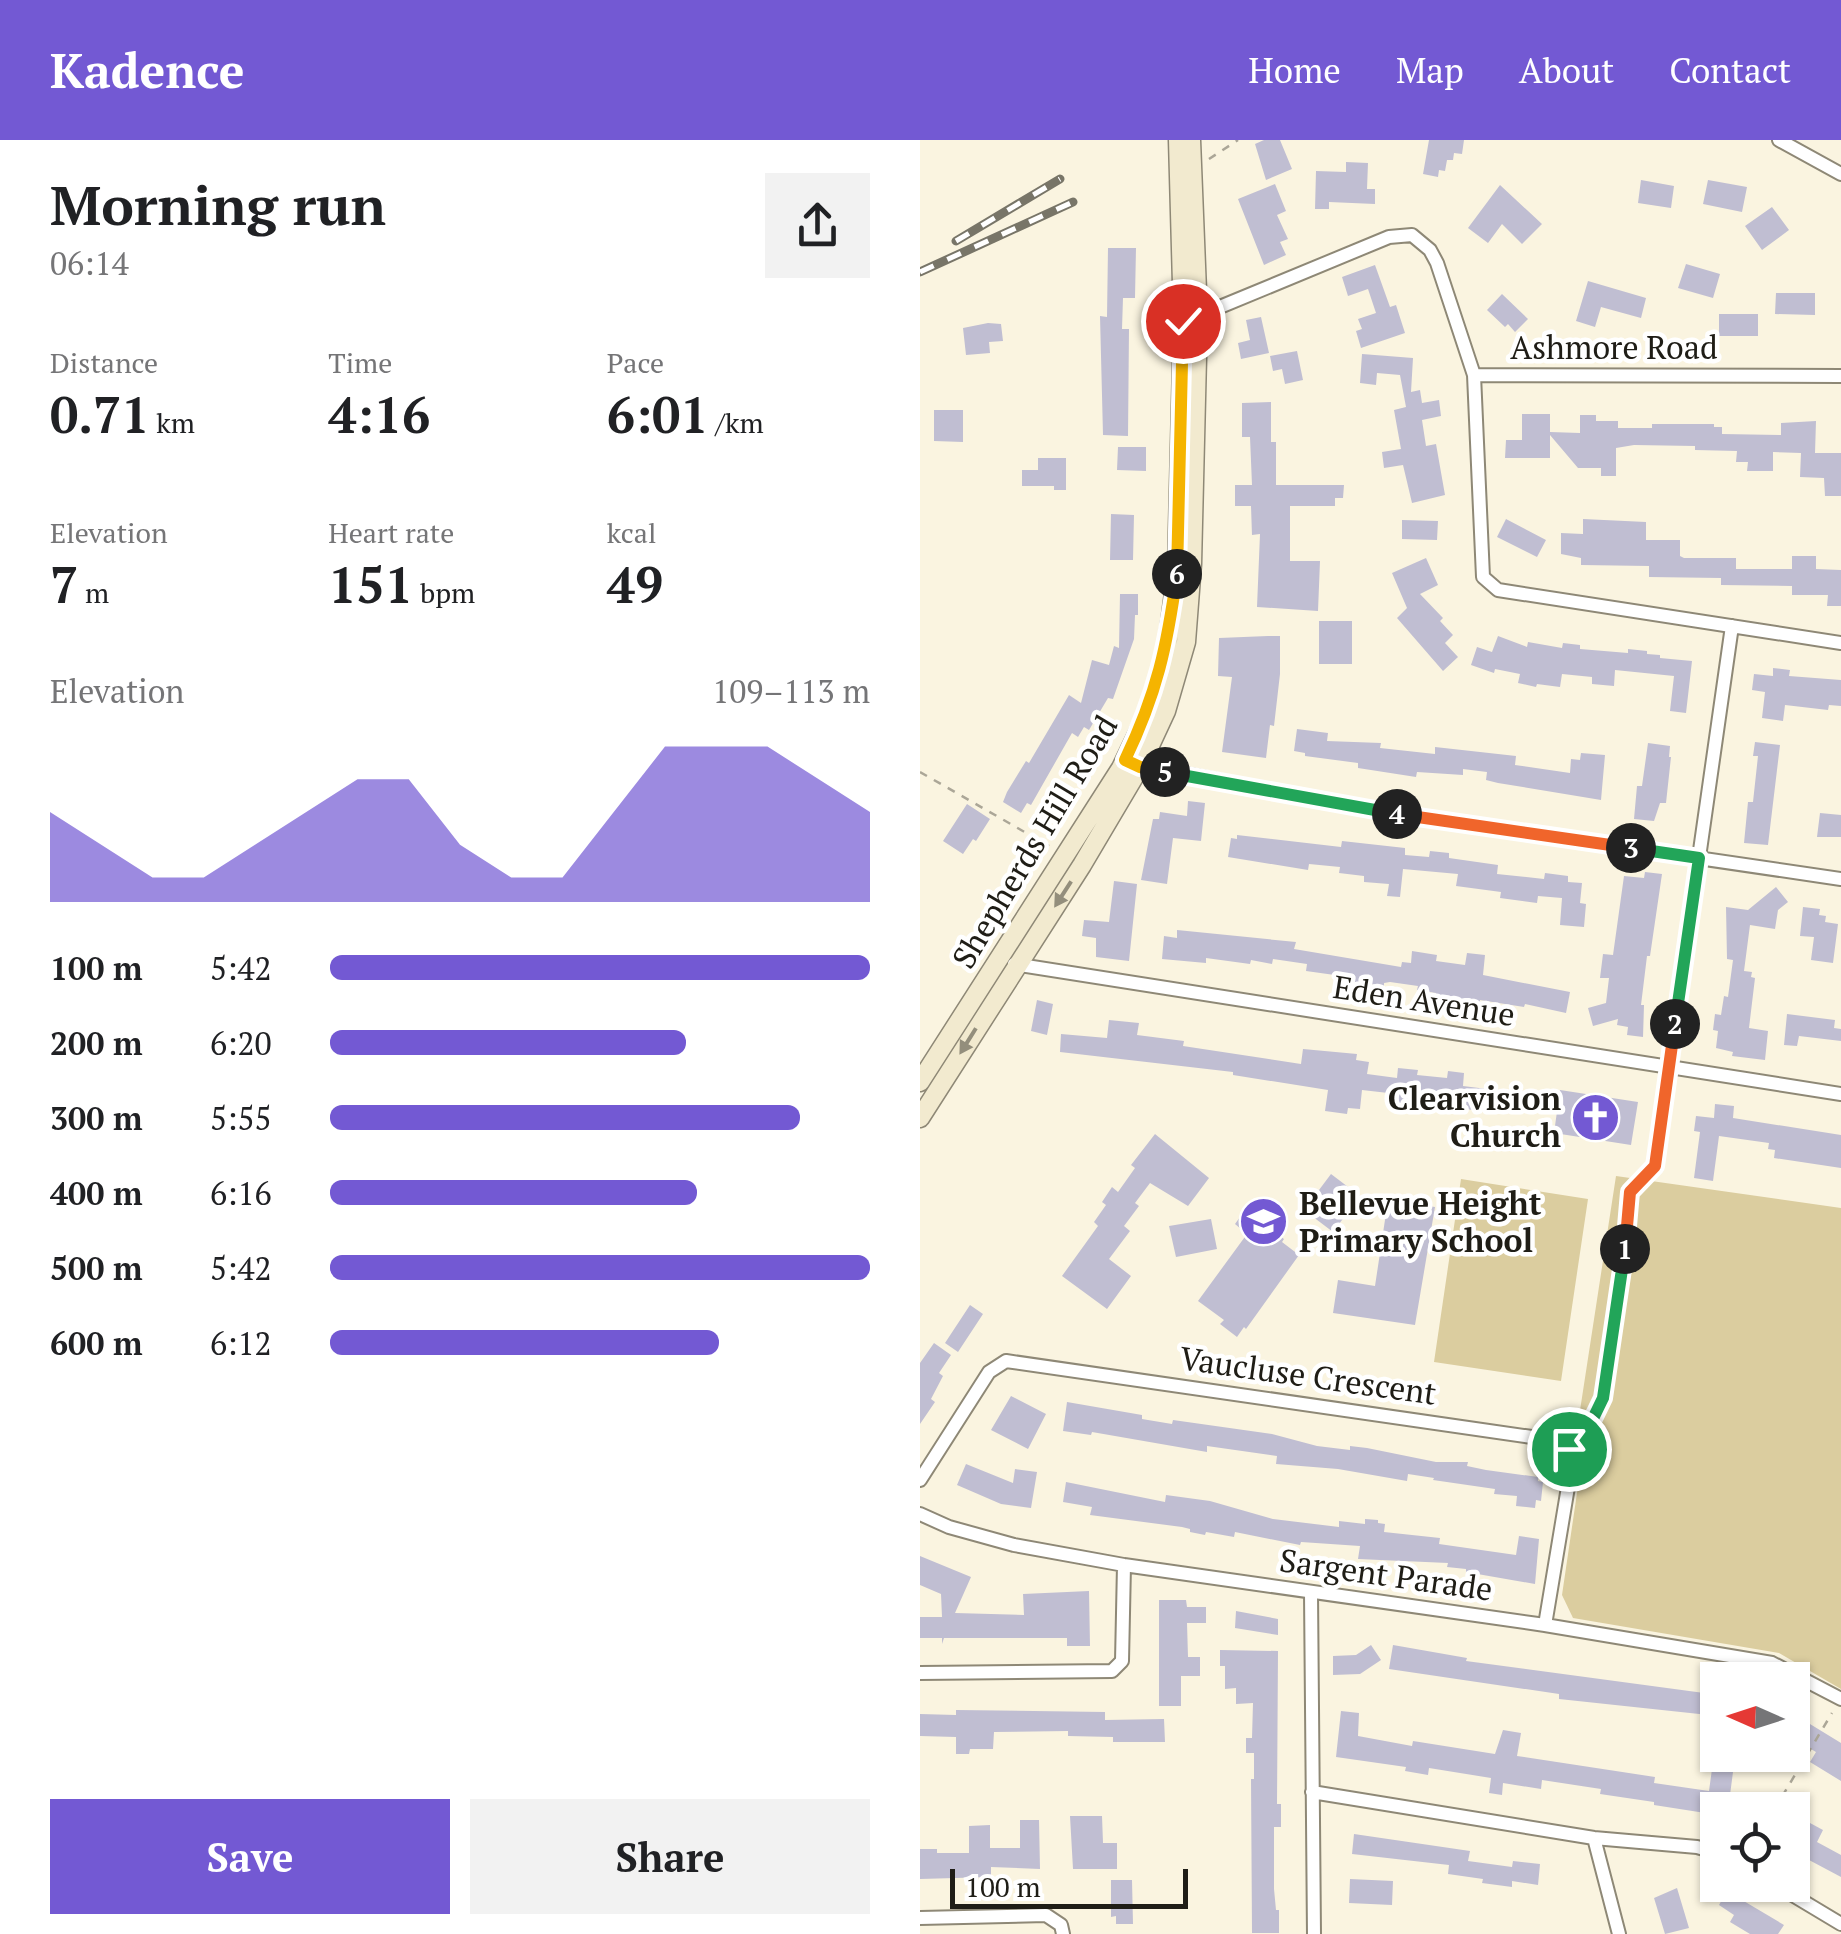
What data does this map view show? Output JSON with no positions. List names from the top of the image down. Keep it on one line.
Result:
{"streets":{"main road":["Shepherds Hill Road"],"street":["Ashmore Road","Eden Avenue","Vaucluse Crescent","Sargent Parade"]},"crossings":[["Ashmore Road","Shepherds Hill Road"],["Shepherds Hill Road","Eden Avenue"]],"places":{"church":["Clearvision Church"],"school or university":["Bellevue Height Primary School"]},"scale_bar":"100 m","north":"left","page":{"header":"Kadence","nav":["Home","Map","About","Contact"],"heading":["Morning run","06:14"],"stats":[["Distance","0.71 km"],["Time","4:16"],["Pace","6:01 /km"],["Elevation","7 m"],["Heart rate","151 bpm"],["kcal","49"]],"pins":["6","5","4","3","2","1"],"chart":["Elevation","109–113 m"],"list":[{"name":"100 m","note":"5:42"},{"name":"200 m","note":"6:20"},{"name":"300 m","note":"5:55"},{"name":"400 m","note":"6:16"},{"name":"500 m","note":"5:42"},{"name":"600 m","note":"6:12"}],"buttons":["Save","Share"],"scale":"100 m"}}
